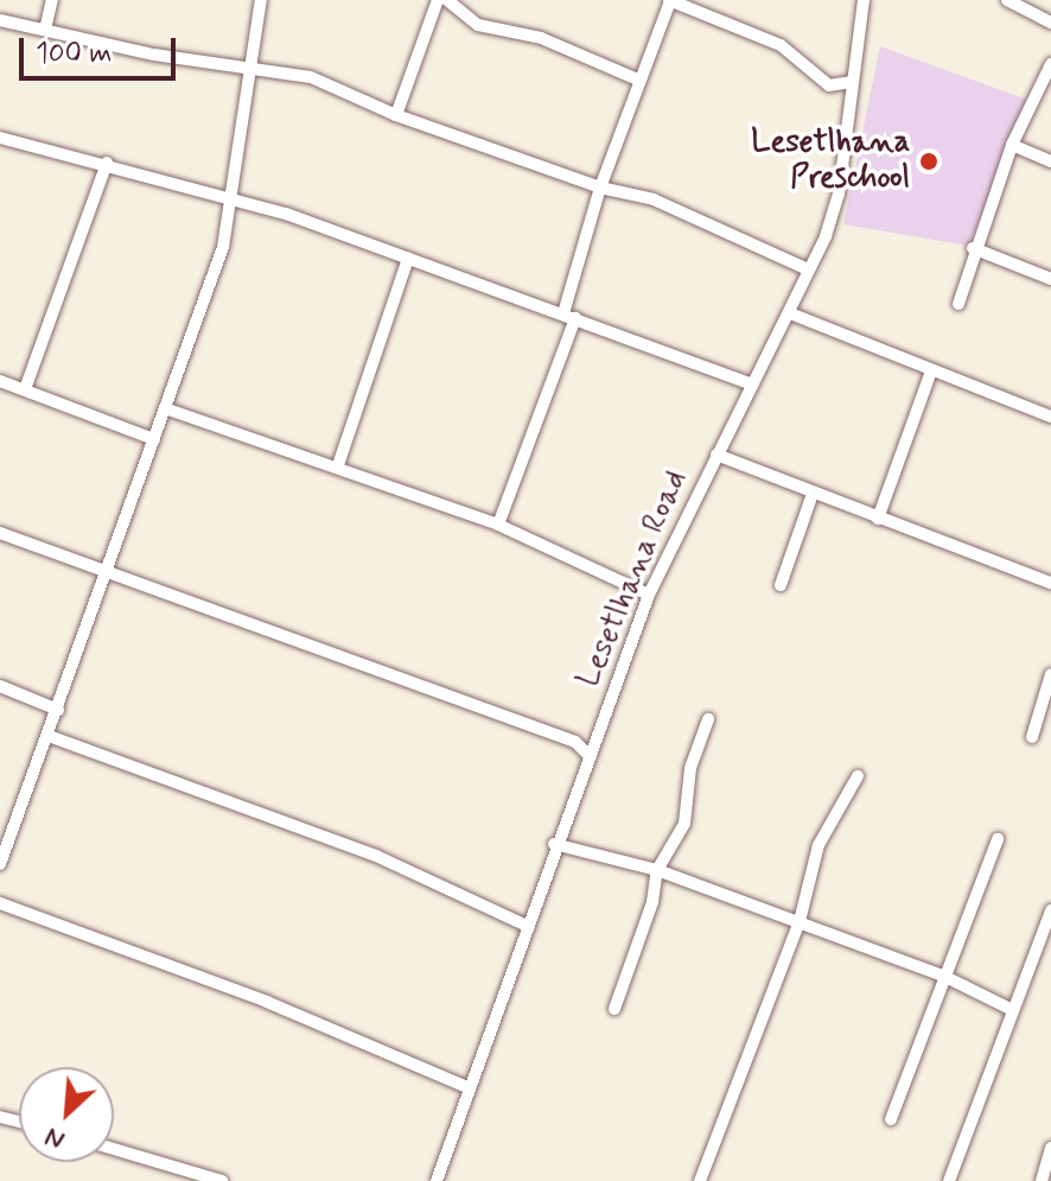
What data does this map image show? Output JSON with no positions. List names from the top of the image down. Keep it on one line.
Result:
{"streets":{"street":["Lesetlhana Road"]},"places":["Lesetlhana Preschool"],"scale_bar":"100 m","north":"bottom left"}
